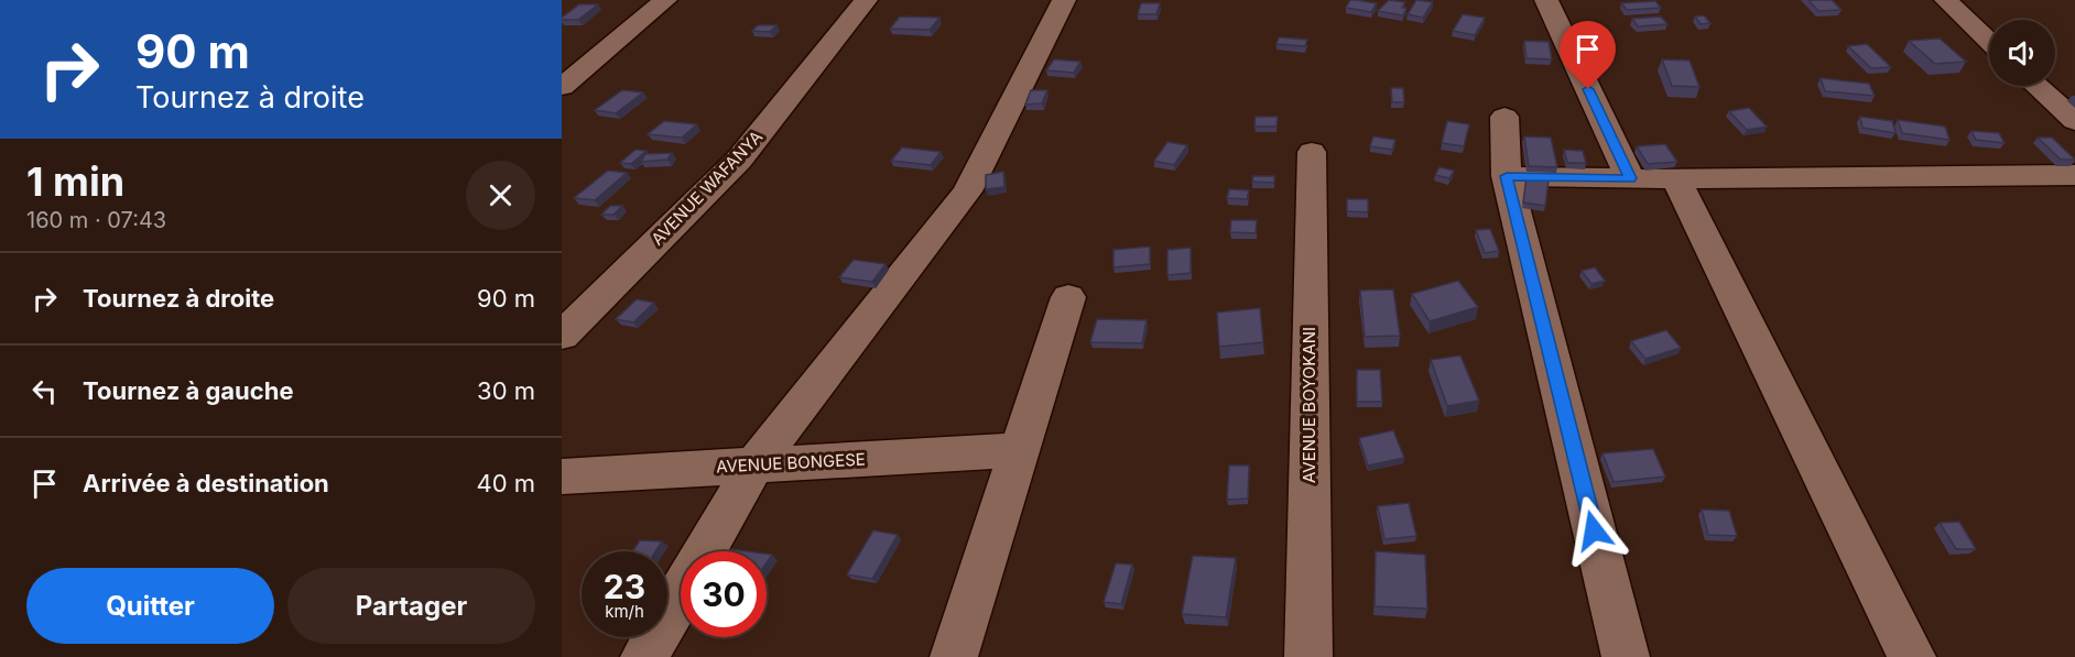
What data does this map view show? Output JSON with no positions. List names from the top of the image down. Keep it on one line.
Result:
{"streets":{"street":["AVENUE WAFANYA","AVENUE BOYOKANI","AVENUE BONGESE"]},"page":{"turn":["90 m","Tournez à droite"],"heading":["1 min","160 m · 07:43"],"list":[{"name":"Tournez à droite","value":"90 m"},{"name":"Tournez à gauche","value":"30 m"},{"name":"Arrivée à destination","value":"40 m"}],"speed":"23 km/h","limit":"30","buttons":["Quitter","Partager"]}}
